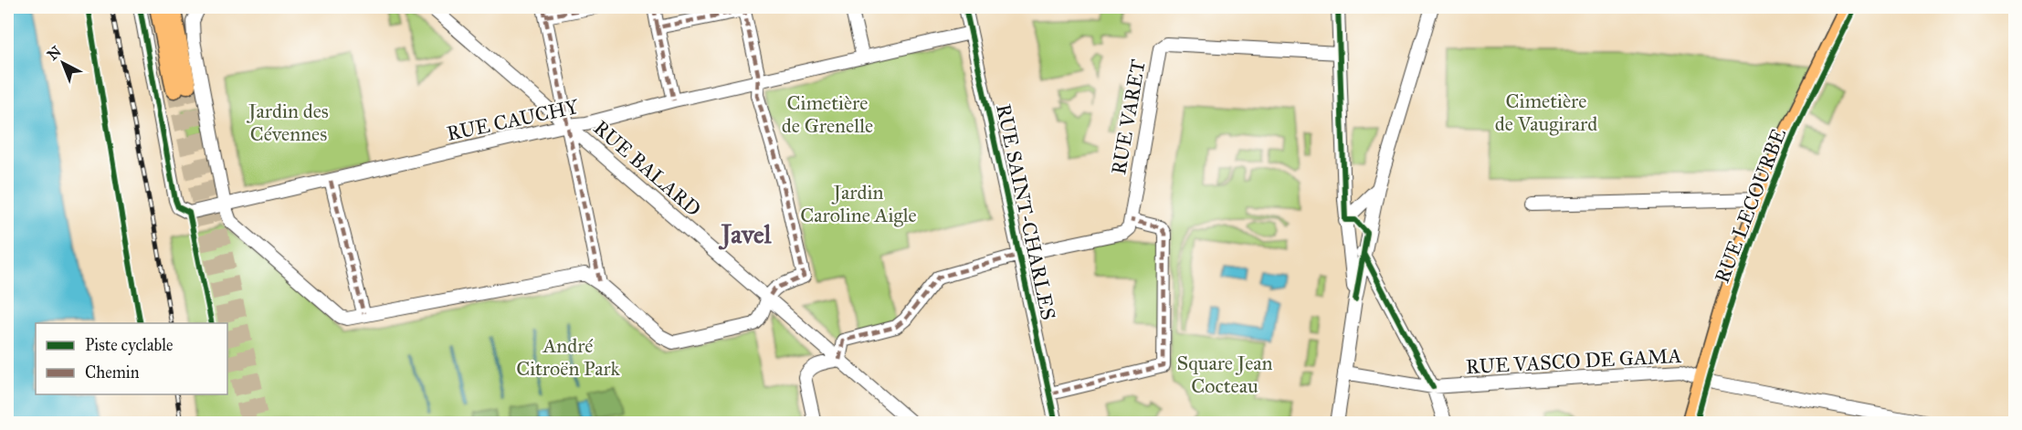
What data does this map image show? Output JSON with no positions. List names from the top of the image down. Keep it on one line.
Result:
{"streets":{"main road":["RUE LECOURBE"],"street":["RUE VARET","RUE CAUCHY","RUE BALARD","RUE SAINT-CHARLES","RUE VASCO DE GAMA"]},"crossings":[["RUE CAUCHY","RUE BALARD"],["RUE CAUCHY","RUE SAINT-CHARLES"],["RUE LECOURBE","RUE VASCO DE GAMA"]],"districts":["Javel"],"parks":["Cimetière de Vaugirard","Cimetière de Grenelle","Jardin des Cévennes","Jardin Caroline Aigle","André Citroën Park","Square Jean Cocteau"],"legend":["Piste cyclable","Chemin"],"north":"top left"}
